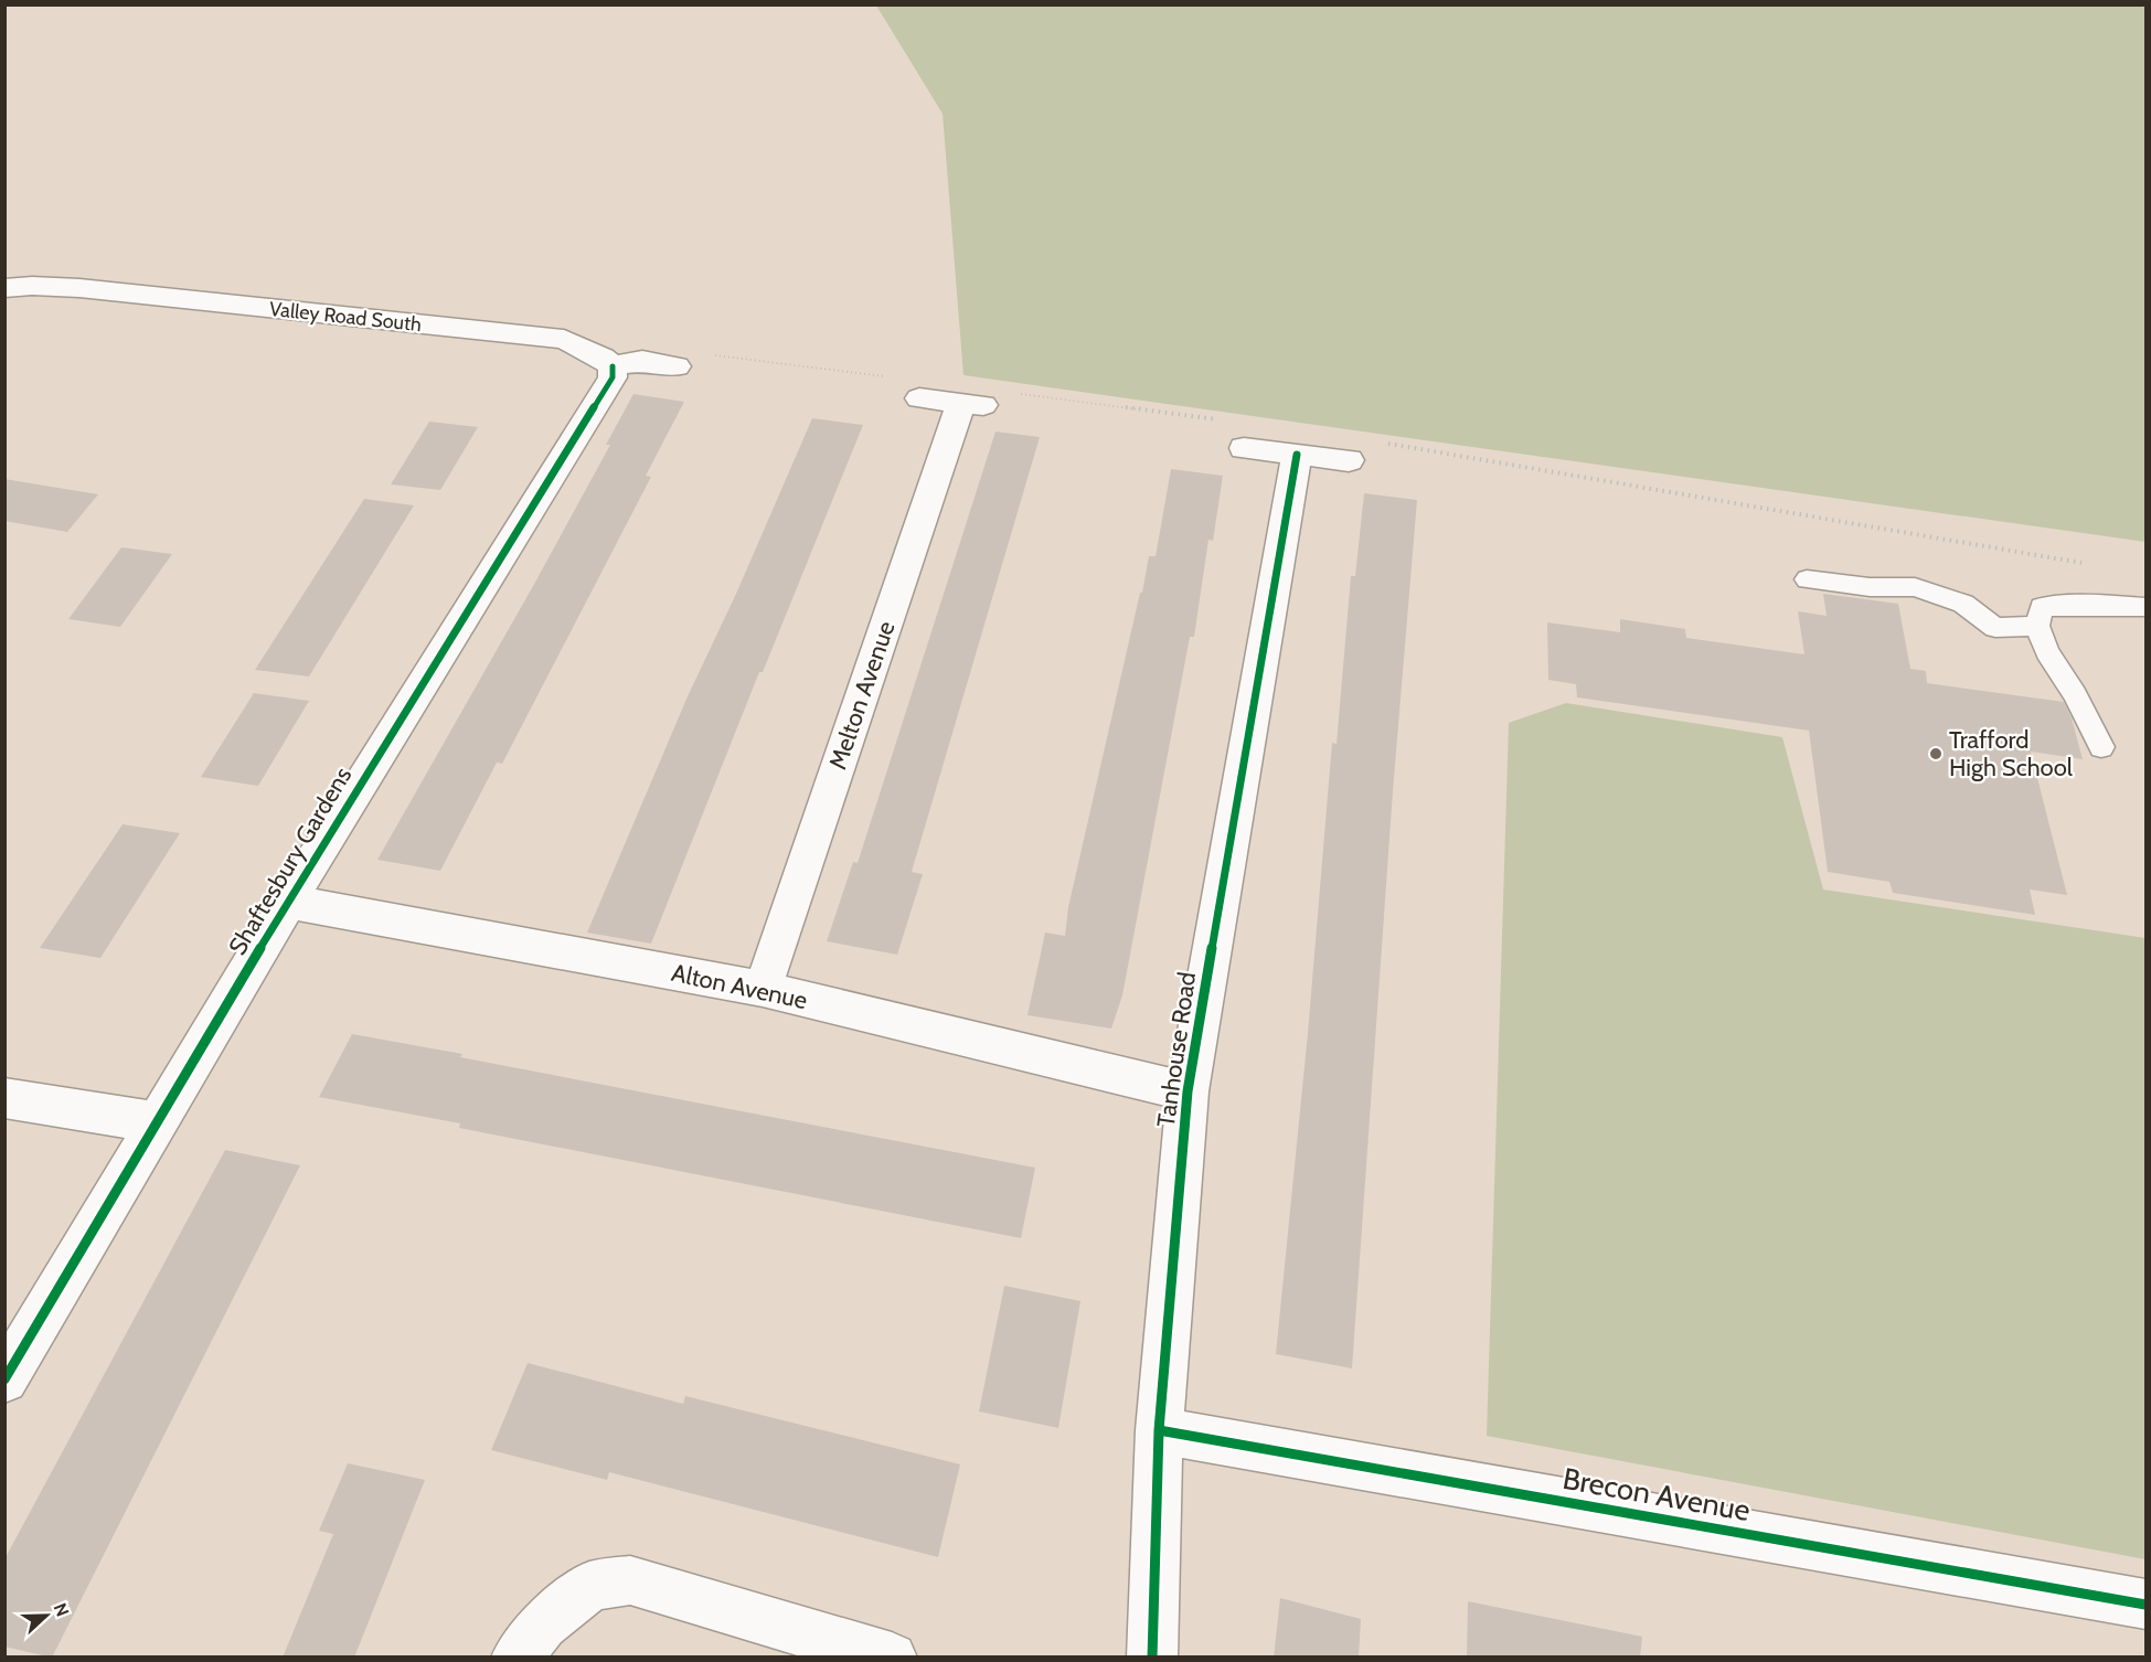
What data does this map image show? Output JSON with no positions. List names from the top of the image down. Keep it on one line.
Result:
{"streets":{"street":["Valley Road South","Melton Avenue","Shaftesbury Gardens","Alton Avenue","Tanhouse Road","Brecon Avenue"]},"crossings":[["Valley Road South","Shaftesbury Gardens"],["Melton Avenue","Alton Avenue"],["Shaftesbury Gardens","Alton Avenue"],["Alton Avenue","Tanhouse Road"],["Tanhouse Road","Brecon Avenue"]],"places":["Trafford High School"],"north":"right"}
